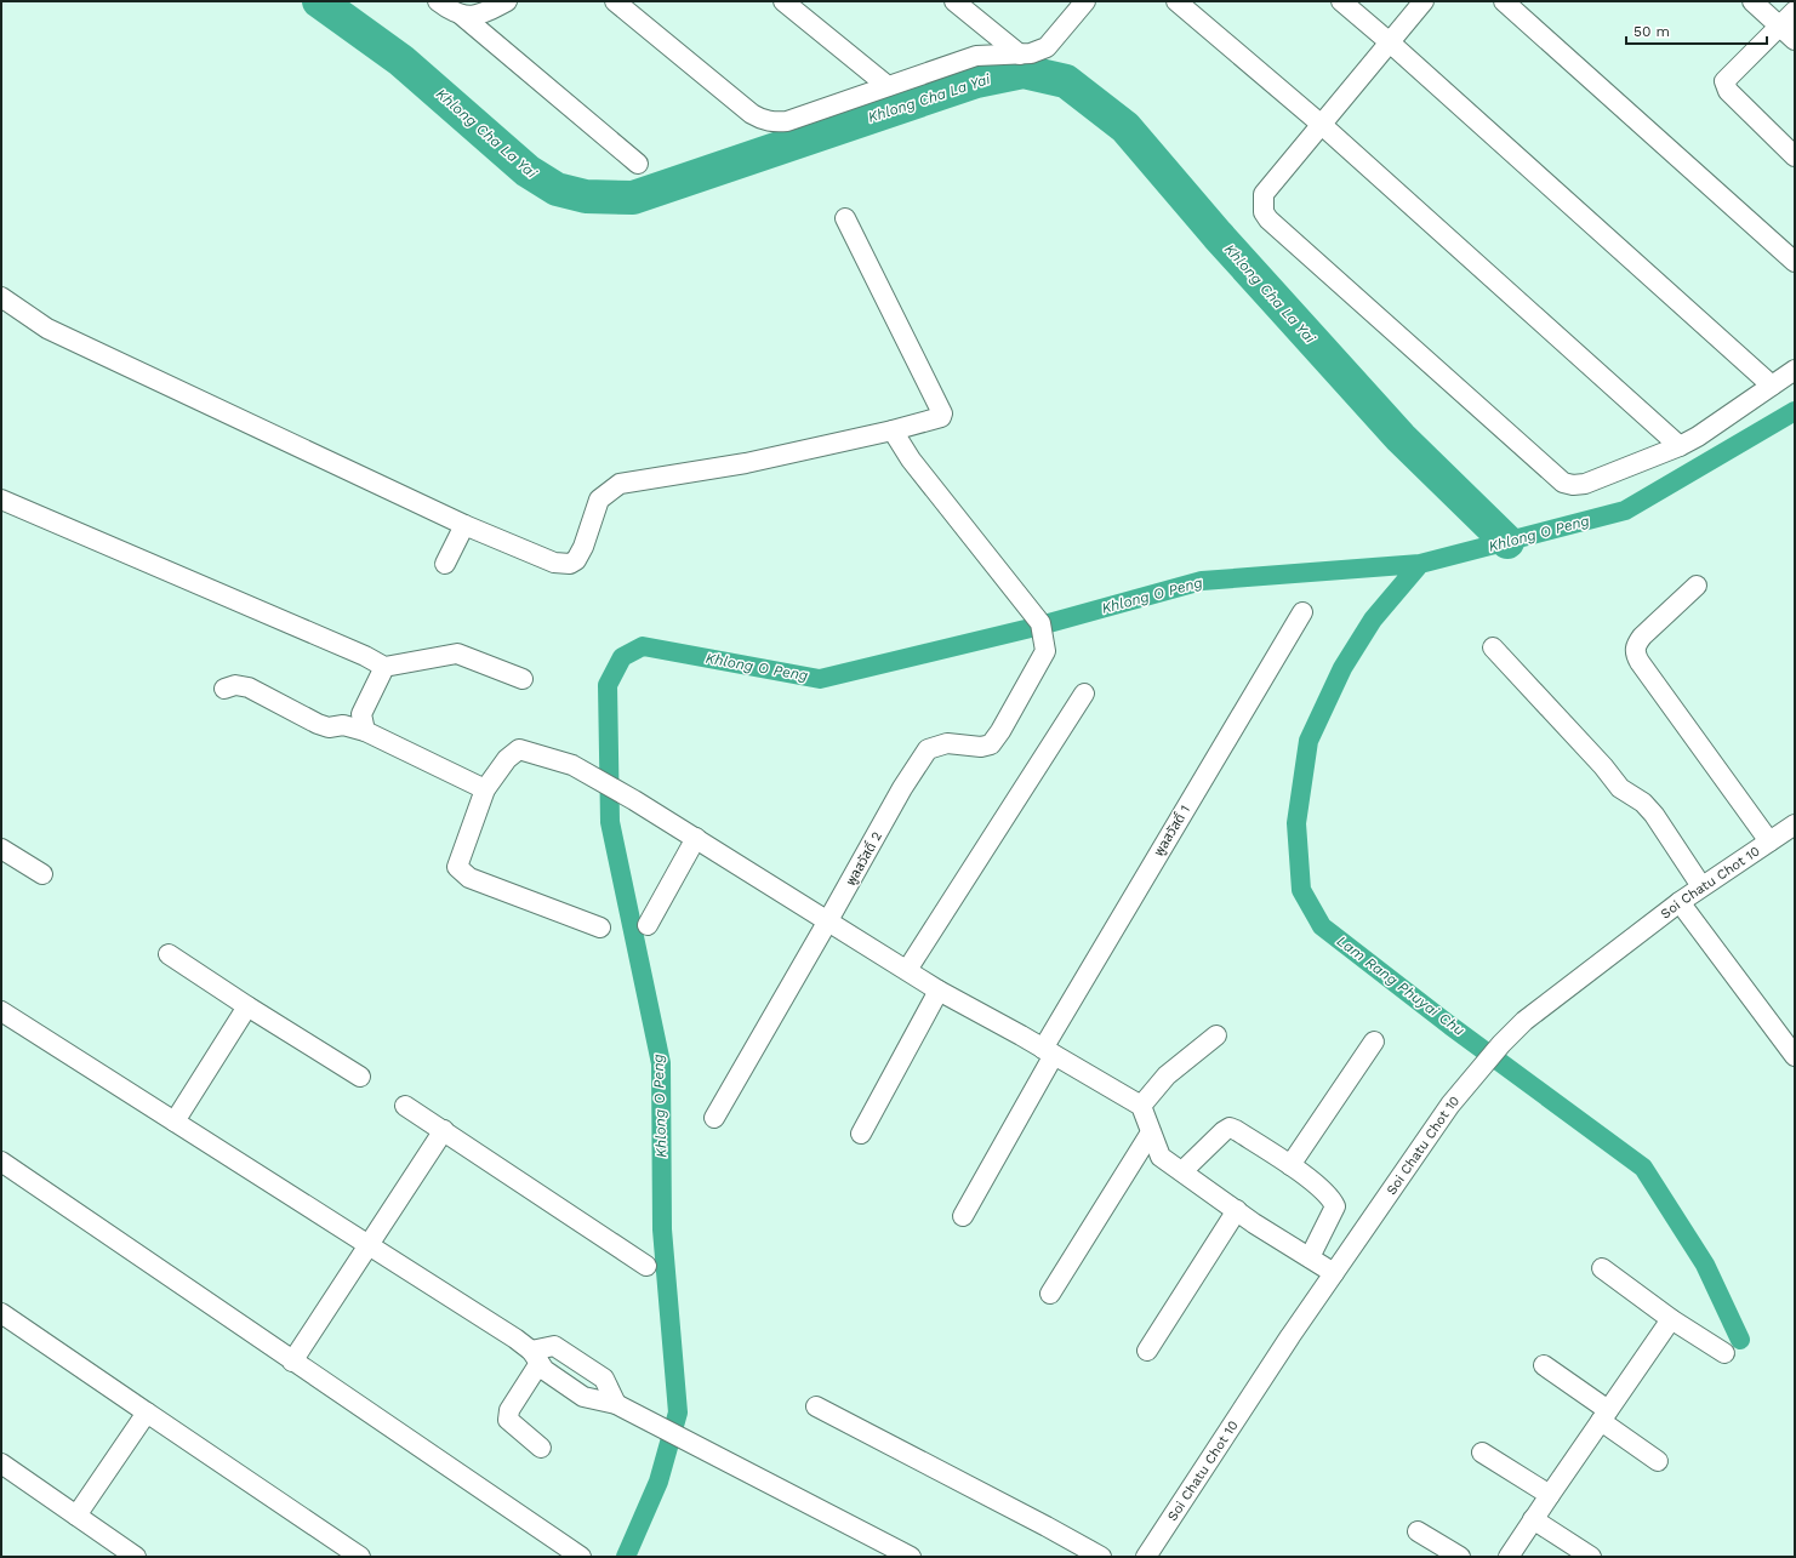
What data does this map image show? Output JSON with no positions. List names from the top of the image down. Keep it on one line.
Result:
{"streets":{"street":["พูลสวัสดิ์ 1","พูลสวัสดิ์ 2","Soi Chatu Chot 10"]},"water":["Khlong Cha La Yai","Khlong O Peng","Lam Rang Phuyai Chu"],"scale_bar":"50 m"}
